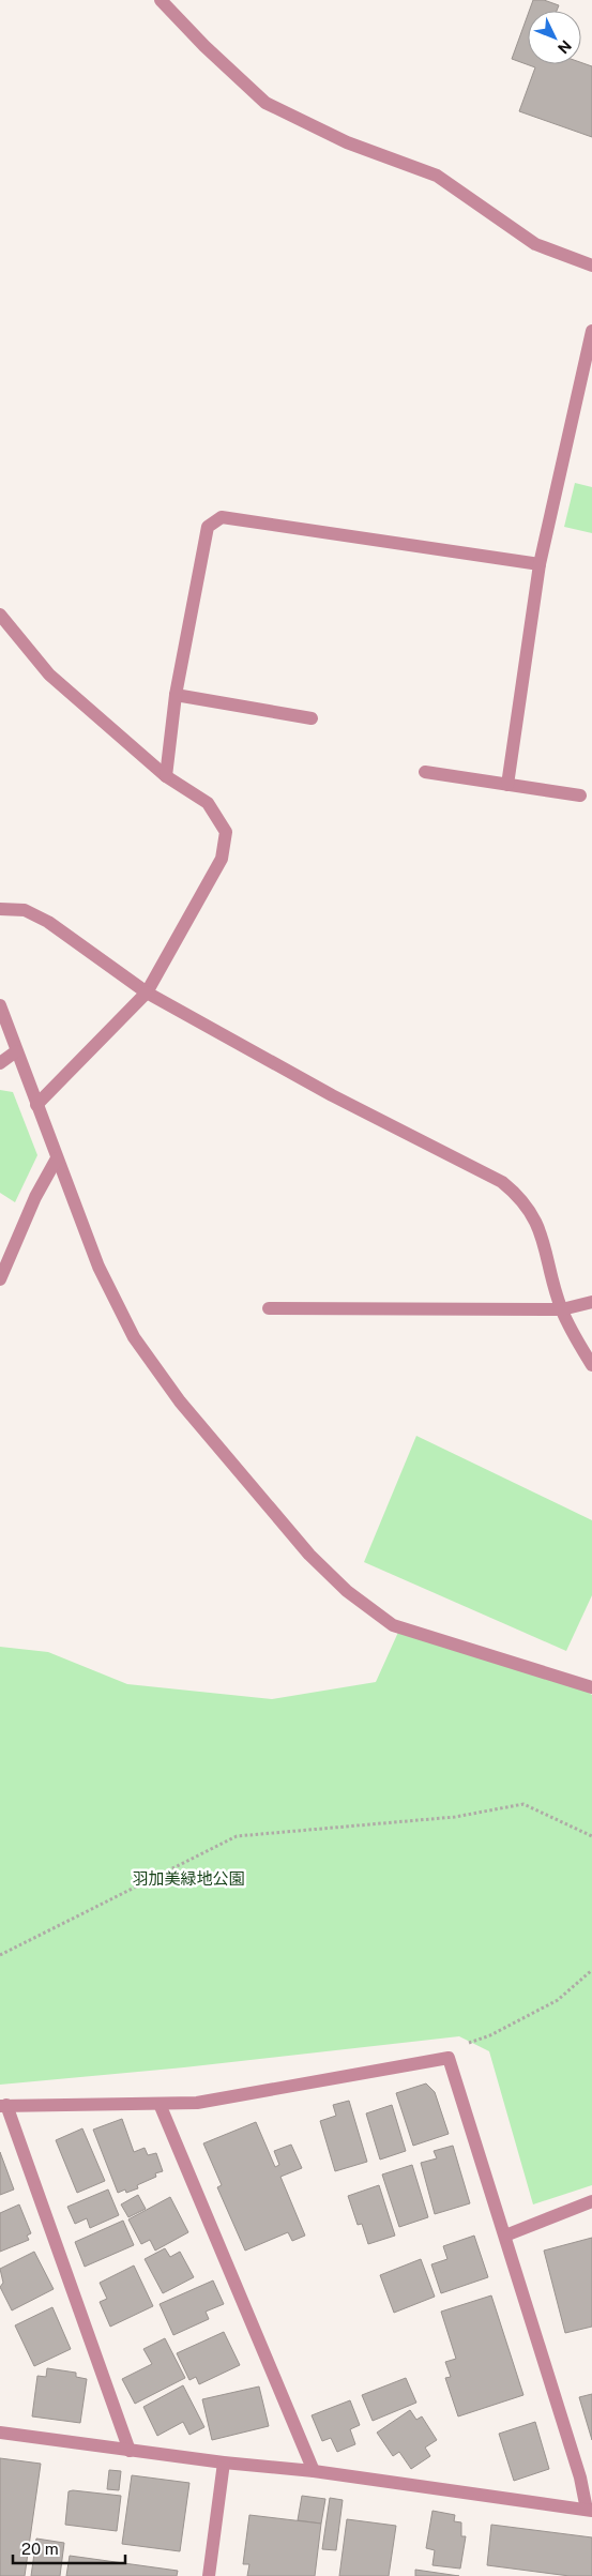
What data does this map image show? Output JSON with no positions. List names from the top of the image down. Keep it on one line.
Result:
{"parks":["羽加美緑地公園"],"scale_bar":"20 m","north":"bottom right"}
